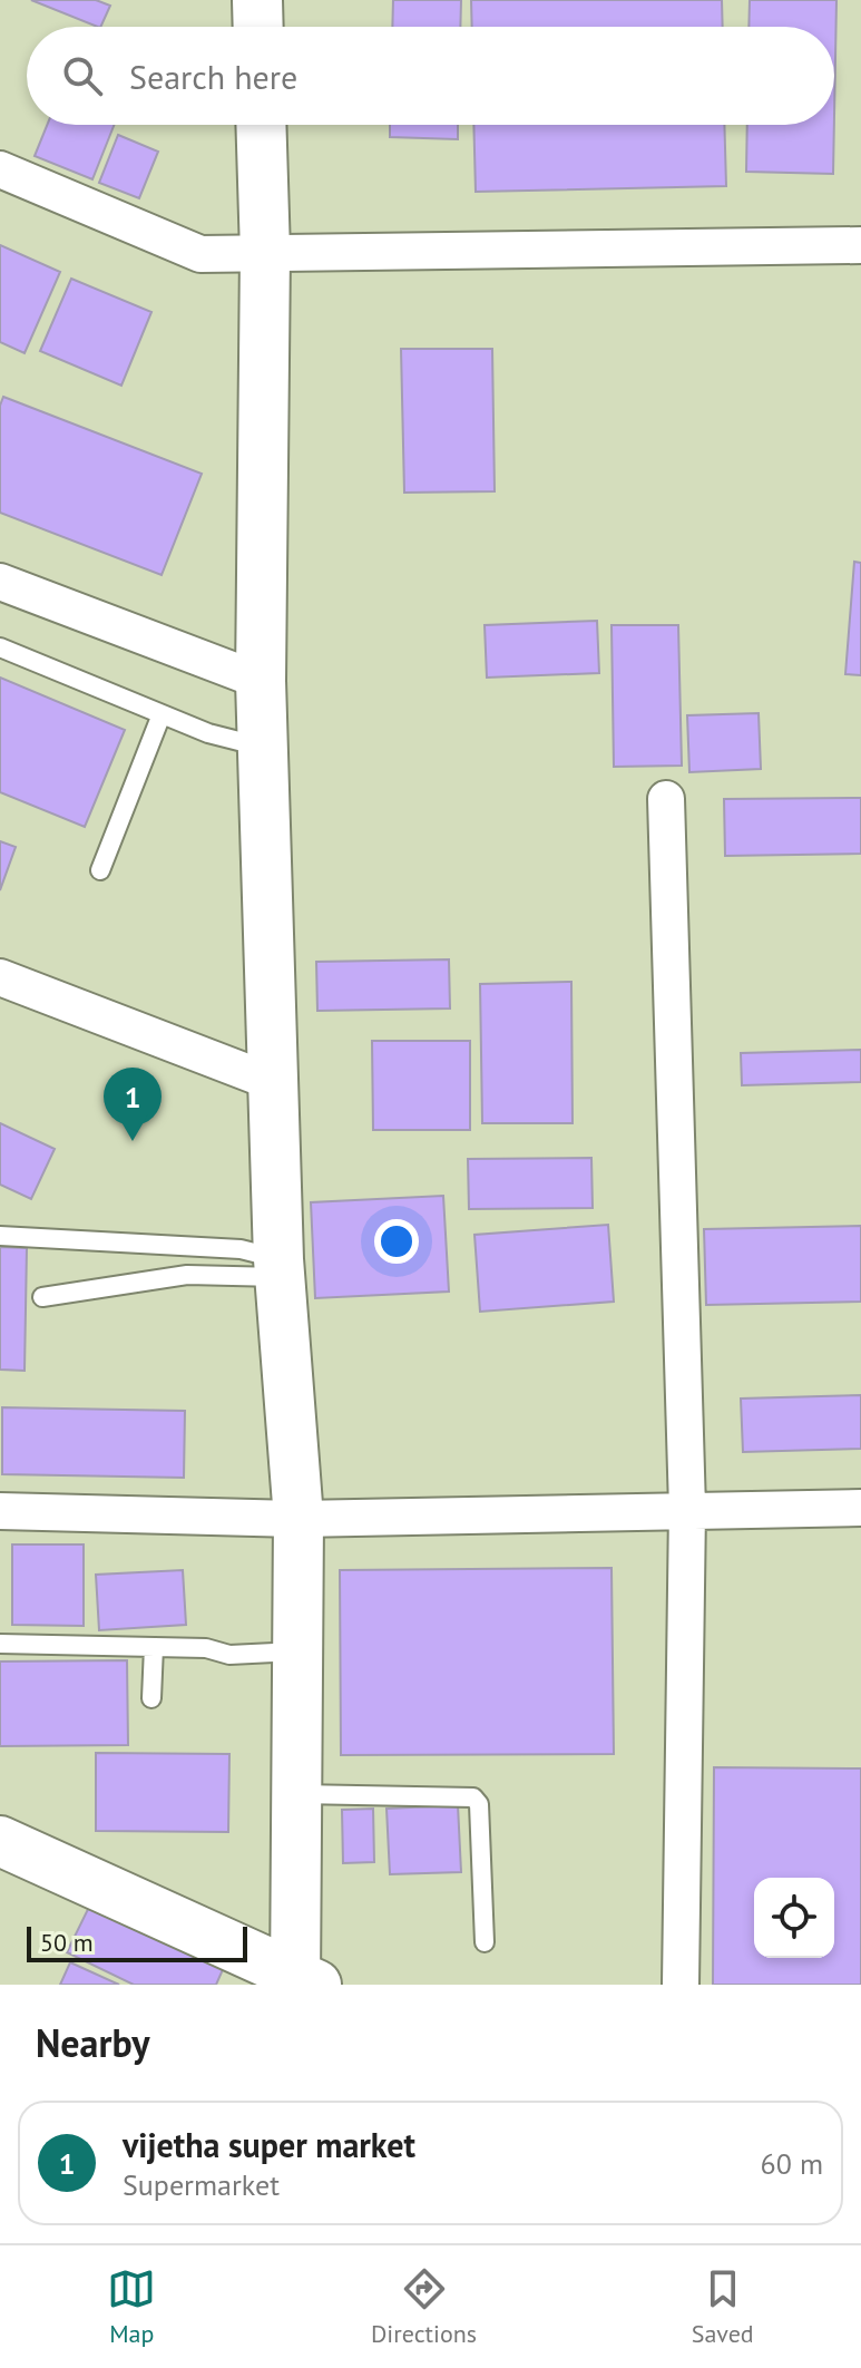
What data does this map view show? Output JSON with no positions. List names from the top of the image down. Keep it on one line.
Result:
{"scale_bar":"50 m","page":{"search":"Search here","pins":"1","scale":"50 m","heading":"Nearby","list":[{"mark":"1","name":"vijetha super market","note":"Supermarket","value":"60 m"}],"nav":["Map","Directions","Saved"]}}
